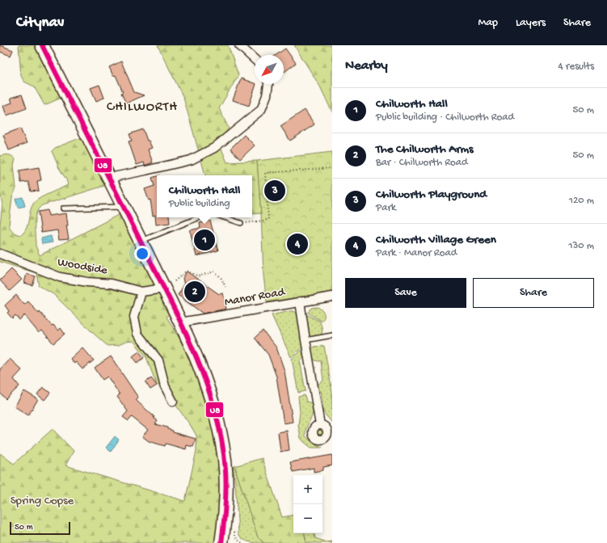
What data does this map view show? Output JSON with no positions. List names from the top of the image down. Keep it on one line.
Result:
{"streets":{"street":["Woodside","Manor Road"]},"districts":["CHILWORTH"],"parks":["Spring Copse"],"lines":["transit line U8"],"scale_bar":"50 m","north":"bottom left","page":{"header":"Citynav","nav":["Map","Layers","Share"],"heading":["Nearby","4 results"],"list":[{"mark":"1","name":"Chilworth Hall","note":"Public building · Chilworth Road","value":"50 m"},{"mark":"2","name":"The Chilworth Arms","note":"Bar · Chilworth Road","value":"50 m"},{"mark":"3","name":"Chilworth Playground","note":"Park","value":"120 m"},{"mark":"4","name":"Chilworth Village Green","note":"Park · Manor Road","value":"130 m"}],"popup":["Chilworth Hall","Public building"],"pins":["3","1","4","2"],"buttons":["Save","Share"],"map_buttons":["+","−"],"scale":"50 m"}}
